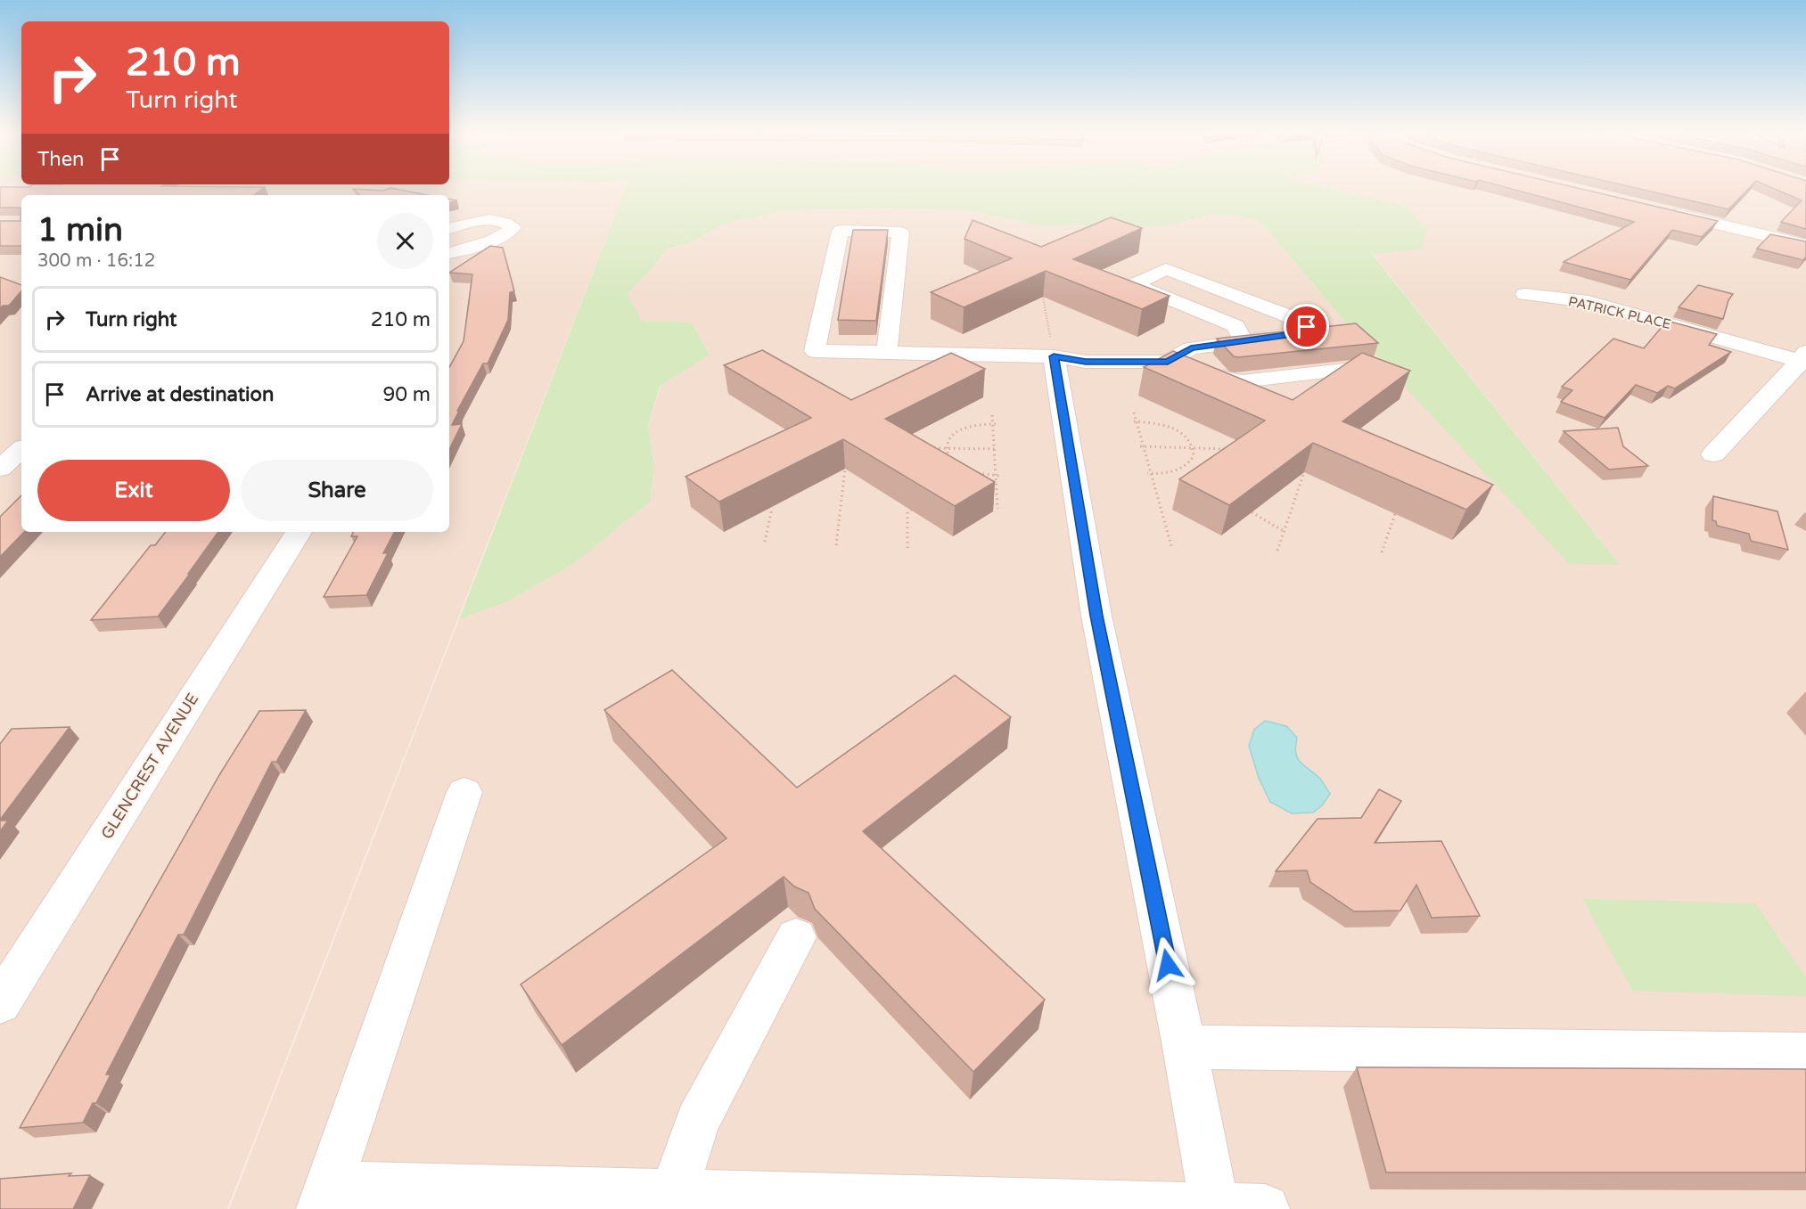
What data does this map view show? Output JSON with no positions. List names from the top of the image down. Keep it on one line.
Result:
{"streets":{"street":["PATRICK PLACE","GLENCREST AVENUE"]},"page":{"turn":["210 m","Turn right"],"then":"Then","heading":["1 min","300 m · 16:12"],"list":[{"name":"Turn right","value":"210 m"},{"name":"Arrive at destination","value":"90 m"}],"buttons":["Exit","Share"]}}
